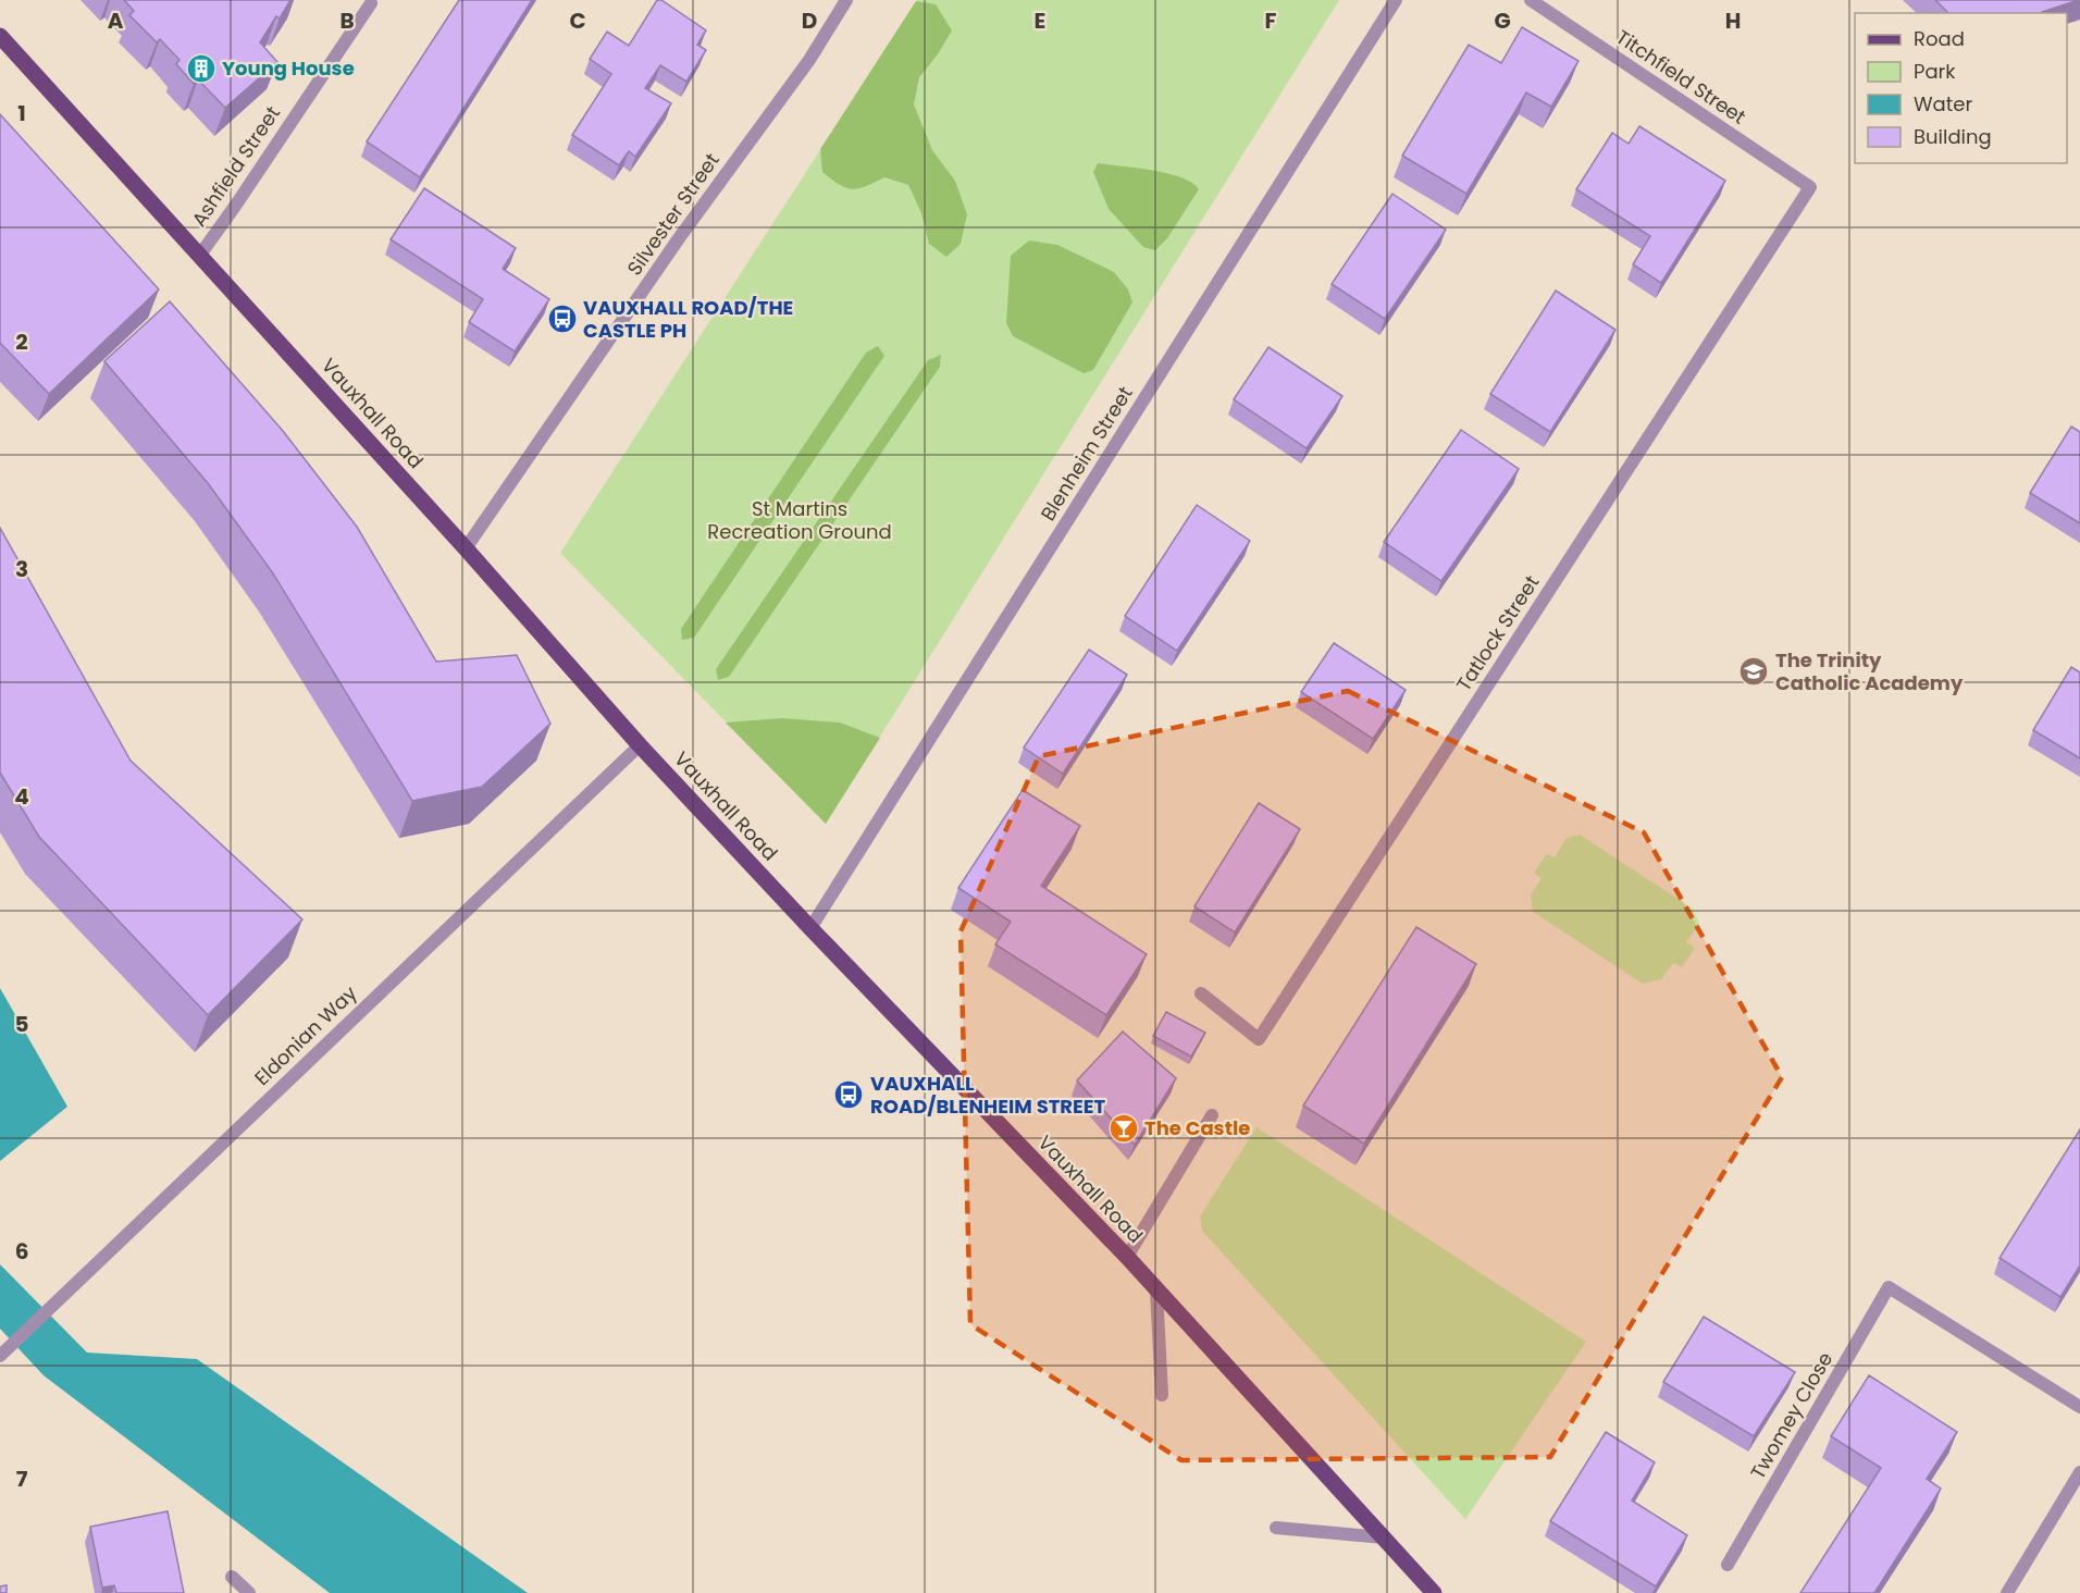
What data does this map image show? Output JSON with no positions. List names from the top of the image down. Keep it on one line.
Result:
{"streets":{"main road":["Vauxhall Road"],"street":["Titchfield Street","Ashfield Street","Silvester Street","Blenheim Street","Tatlock Street","Eldonian Way","Twomey Close"]},"crossings":[["Titchfield Street","Tatlock Street"],["Ashfield Street","Vauxhall Road"],["Silvester Street","Vauxhall Road"],["Vauxhall Road","Blenheim Street"],["Vauxhall Road","Eldonian Way"]],"parks":["St Martins Recreation Ground"],"places":{"building":["Young House"],"bus stop":["VAUXHALL ROAD/THE CASTLE PH","VAUXHALL ROAD/BLENHEIM STREET"],"school or university":["The Trinity Catholic Academy"],"bar":["The Castle"]},"legend":["Road","Park","Water","Building"],"grid":{"columns":["A","B","C","D","E","F","G","H"],"rows":["1","2","3","4","5","6","7"]}}
